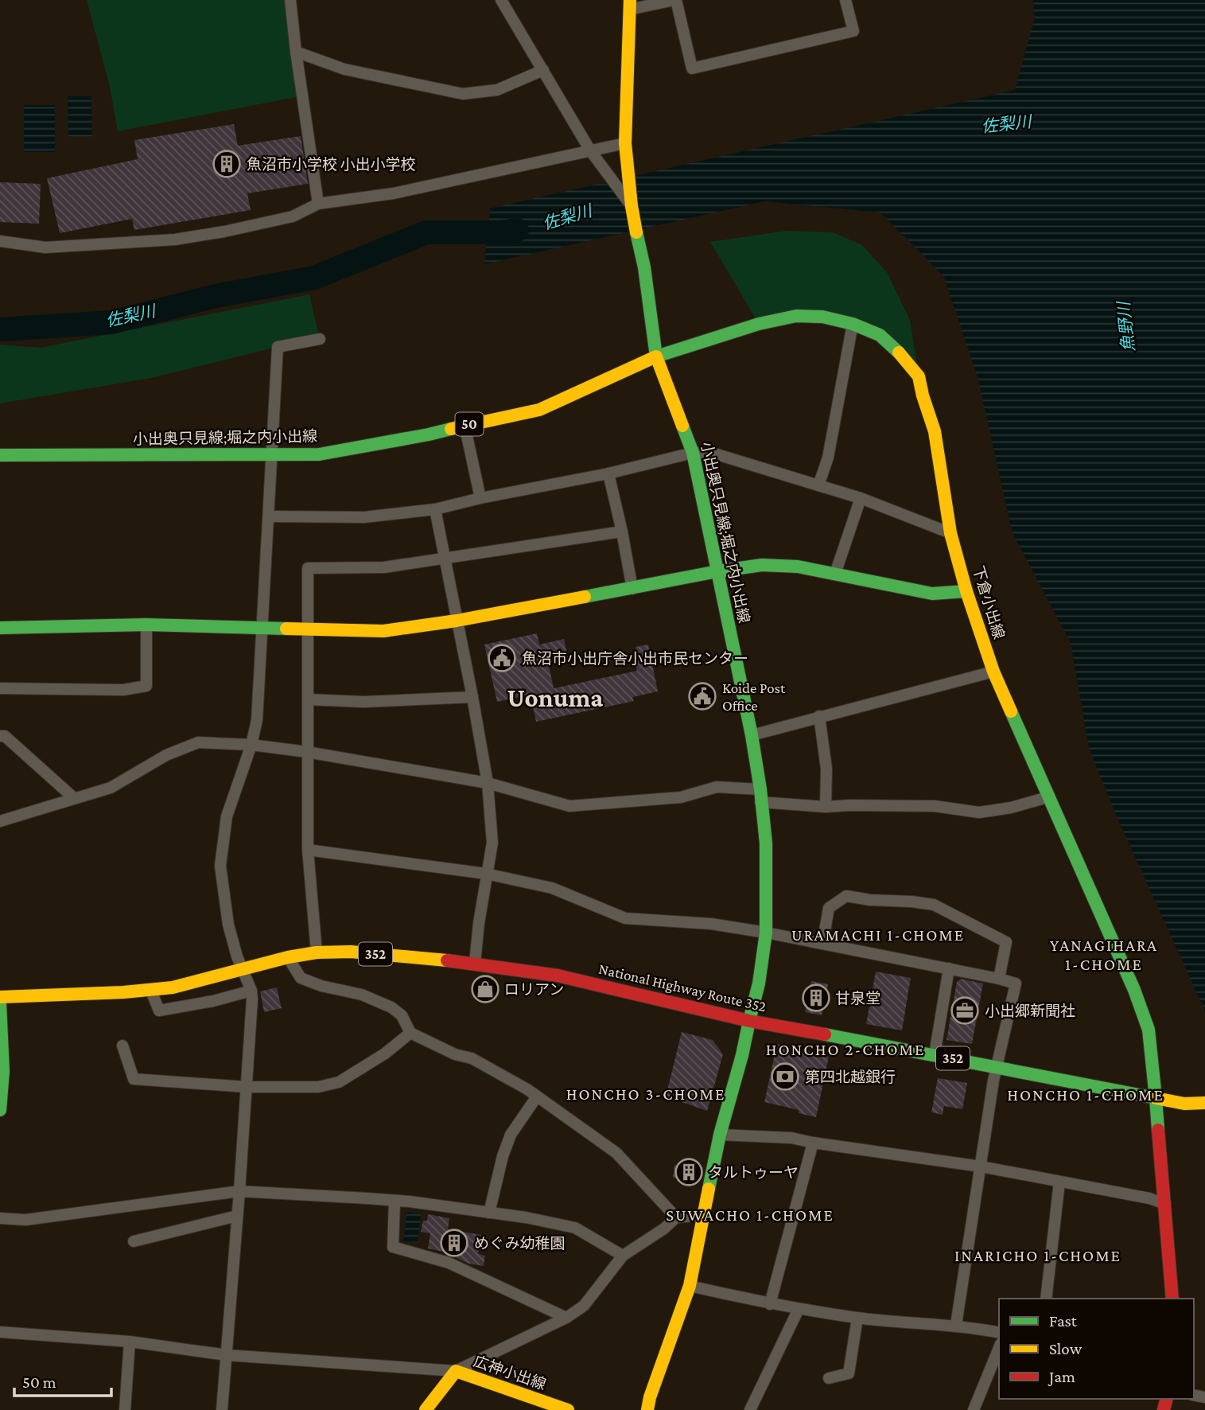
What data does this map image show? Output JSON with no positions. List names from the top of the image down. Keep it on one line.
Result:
{"streets":{"main road":["50","小出奥只見線;堀之内小出線","下倉小出線","352","National Highway Route 352","広神小出線"]},"crossings":[["小出奥只見線;堀之内小出線","下倉小出線"],["小出奥只見線;堀之内小出線","National Highway Route 352"],["下倉小出線","National Highway Route 352"]],"districts":["Uonuma","URAMACHI 1-CHOME","YANAGIHARA 1-CHOME","HONCHO 2-CHOME","HONCHO 3-CHOME","HONCHO 1-CHOME","SUWACHO 1-CHOME","INARICHO 1-CHOME"],"water":["佐梨川","魚野川"],"places":{"building":["魚沼市小学校 小出小学校","甘泉堂","タルトゥーヤ","めぐみ幼稚園"],"public building":["魚沼市小出庁舎小出市民センター","Koide Post Office"],"shop":["ロリアン"],"office":["小出郷新聞社"],"bank":["第四北越銀行"]},"legend":["Fast","Slow","Jam"],"scale_bar":"50 m"}
